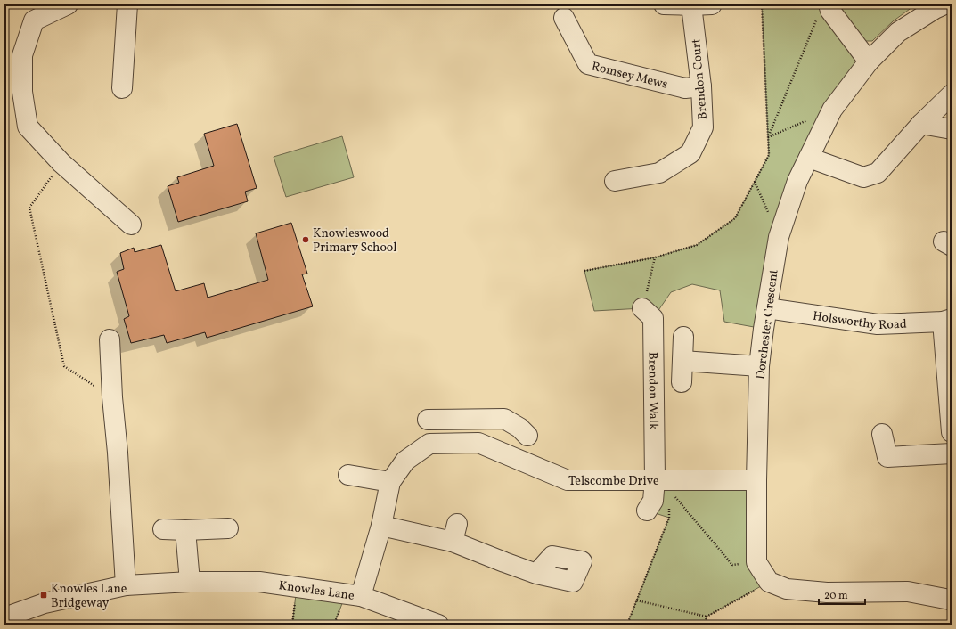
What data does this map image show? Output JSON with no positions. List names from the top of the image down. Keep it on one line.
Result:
{"streets":{"street":["Romsey Mews","Brendon Court","Holsworthy Road","Dorchester Crescent","Brendon Walk","Telscombe Drive","Knowles Lane"]},"crossings":[["Romsey Mews","Brendon Court"],["Holsworthy Road","Dorchester Crescent"],["Dorchester Crescent","Telscombe Drive"],["Brendon Walk","Telscombe Drive"],["Telscombe Drive","Knowles Lane"]],"places":{"other":["Knowleswood Primary School"],"transit":["Knowles Lane Bridgeway"]},"scale_bar":"20 m"}
